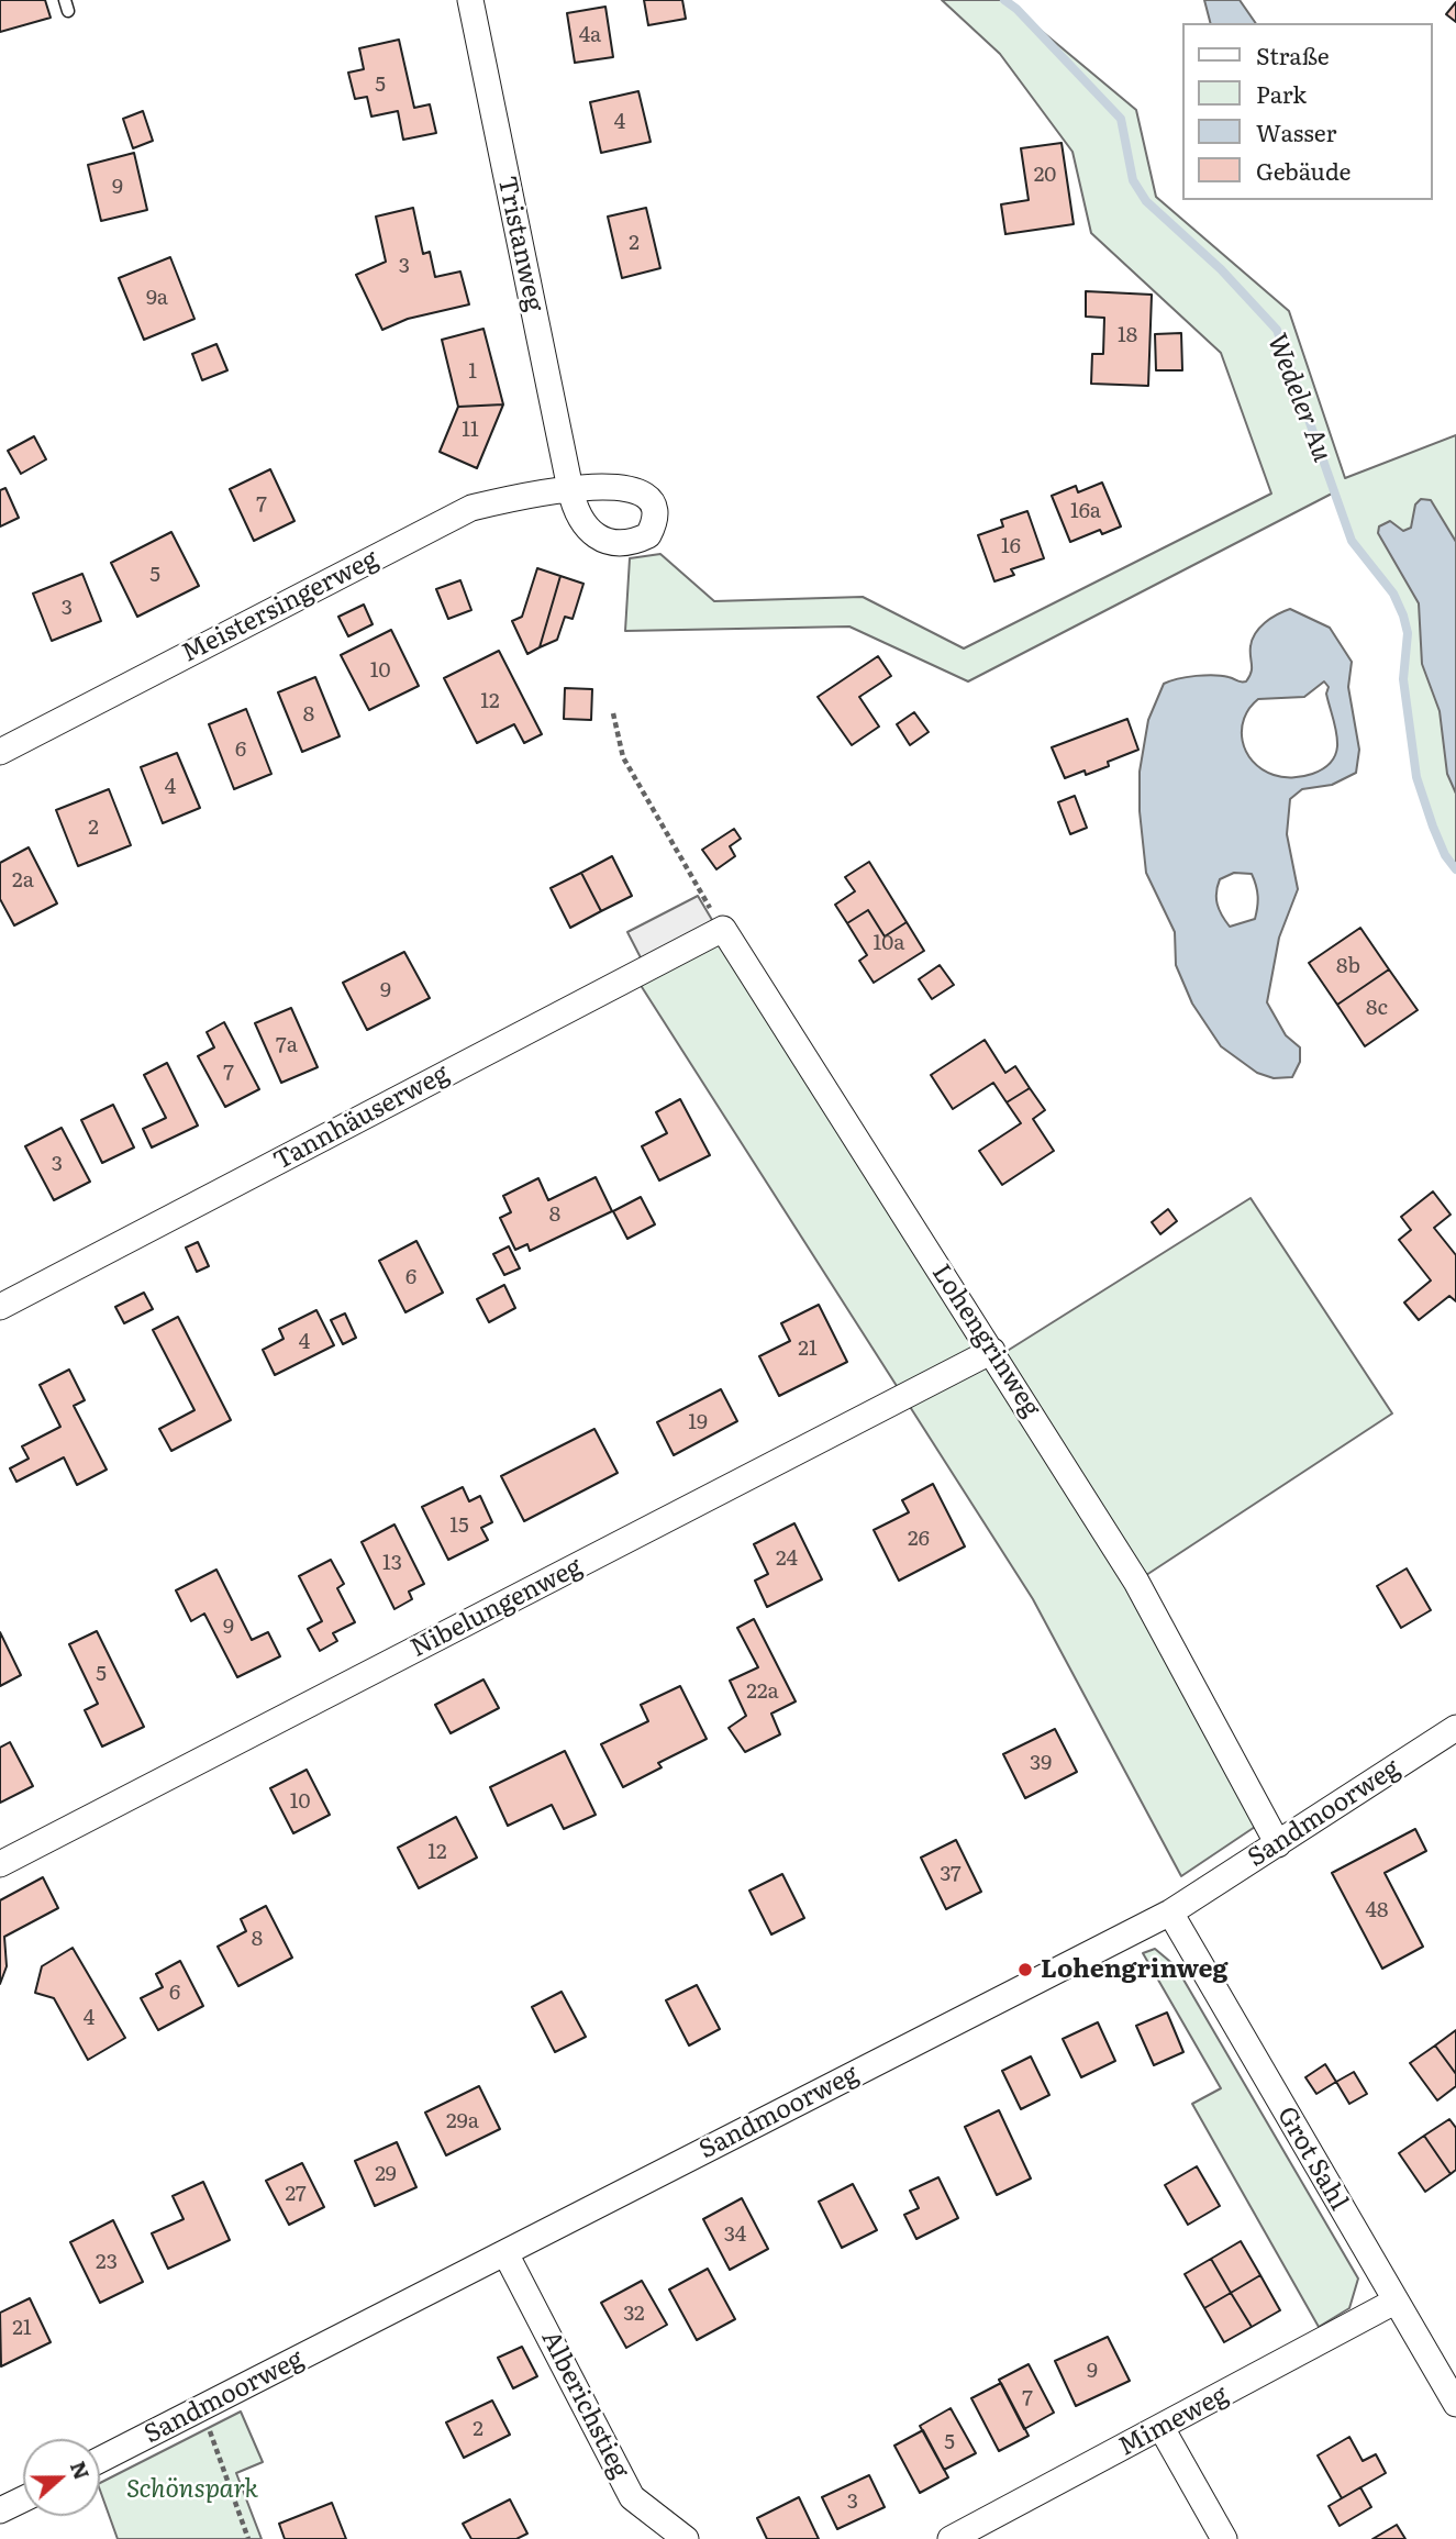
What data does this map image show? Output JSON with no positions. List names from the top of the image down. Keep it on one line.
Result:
{"streets":{"street":["Tristanweg","Meistersingerweg","Tannhäuserweg","Lohengrinweg","Nibelungenweg","Sandmoorweg","Grot Sahl","Alberichstieg","Mimeweg"]},"crossings":[["Tristanweg","Meistersingerweg"],["Tannhäuserweg","Lohengrinweg"],["Lohengrinweg","Nibelungenweg"],["Lohengrinweg","Sandmoorweg"],["Sandmoorweg","Grot Sahl"],["Sandmoorweg","Alberichstieg"],["Grot Sahl","Mimeweg"]],"water":["Wedeler Au"],"parks":["Schönspark"],"places":["Lohengrinweg"],"house_numbers":["4a","5","4","20","9","2","3","9a","18","1","11","7","16a","16","5","3","10","12","8","6","4","2","2a","10a","8b","9","8c","7a","7","3","8","6","4","21","19","15","26","24","13","9","5","22a","39","10","12","37","48","8","6","4","29a","29","27","34","23","32","21","9","7","2","5","3"],"legend":["Straße","Park","Wasser","Gebäude"],"north":"right"}
